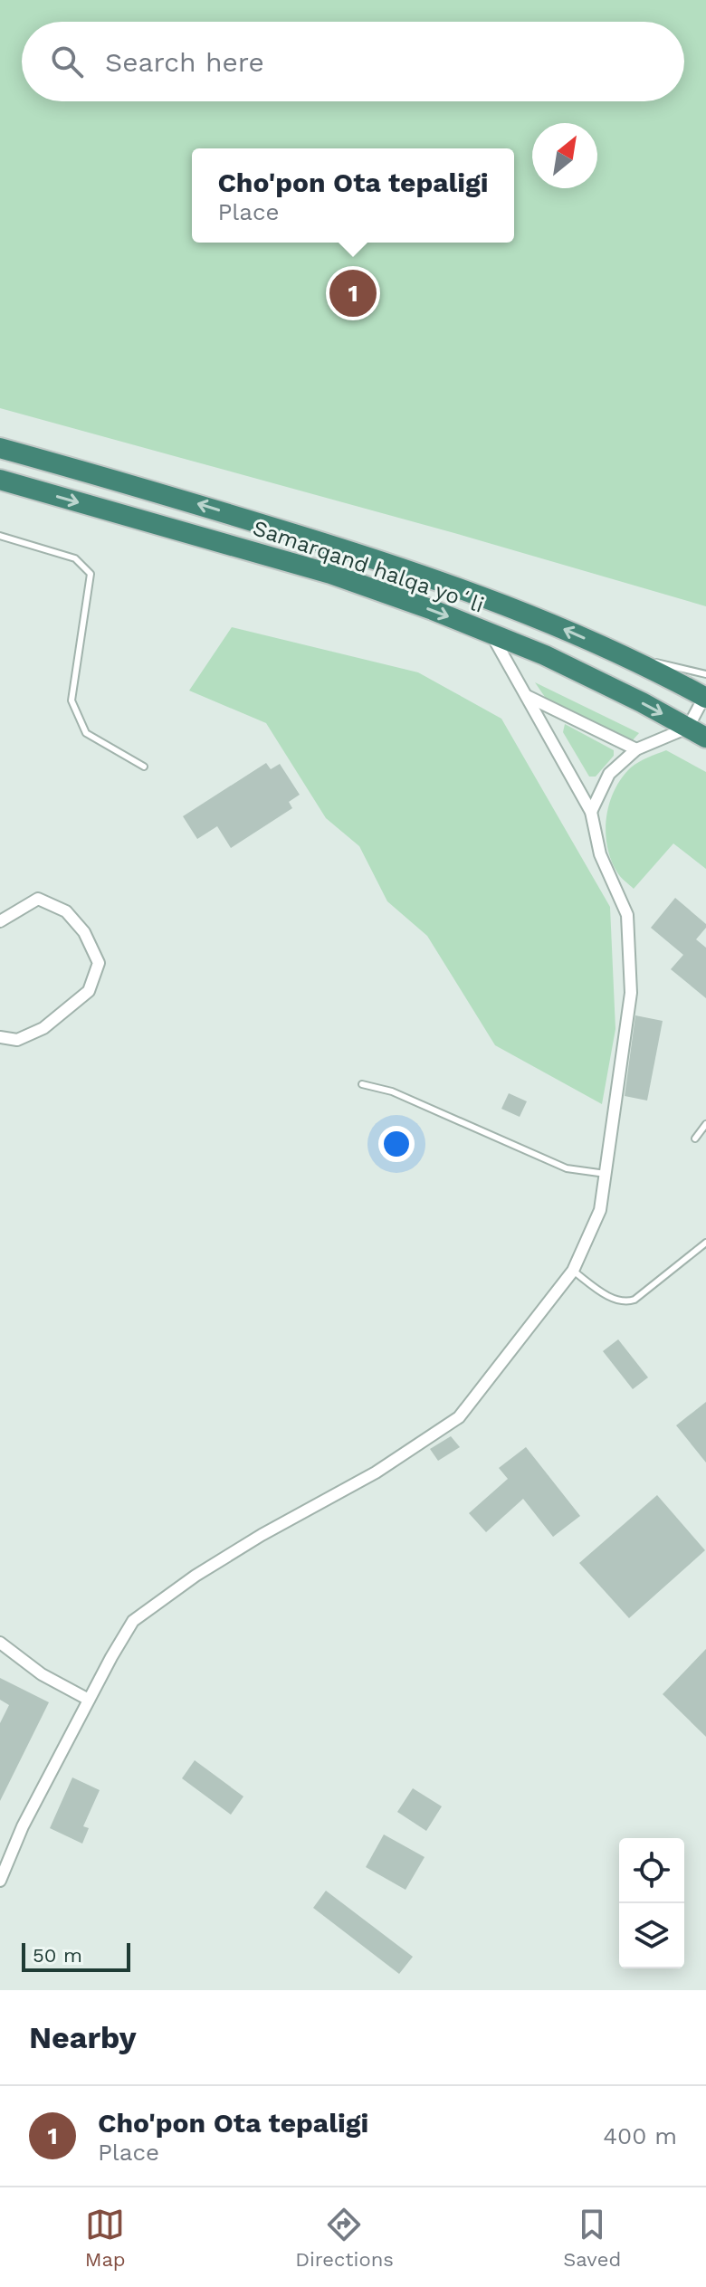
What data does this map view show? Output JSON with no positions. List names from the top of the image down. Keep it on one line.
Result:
{"streets":{"highway":["Samarqand halqa yoʻli"]},"scale_bar":"50 m","north":"top right","page":{"search":"Search here","popup":["Cho'pon Ota tepaligi","Place"],"pins":"1","scale":"50 m","heading":"Nearby","list":[{"mark":"1","name":"Cho'pon Ota tepaligi","note":"Place","value":"400 m"}],"nav":["Map","Directions","Saved"]}}
